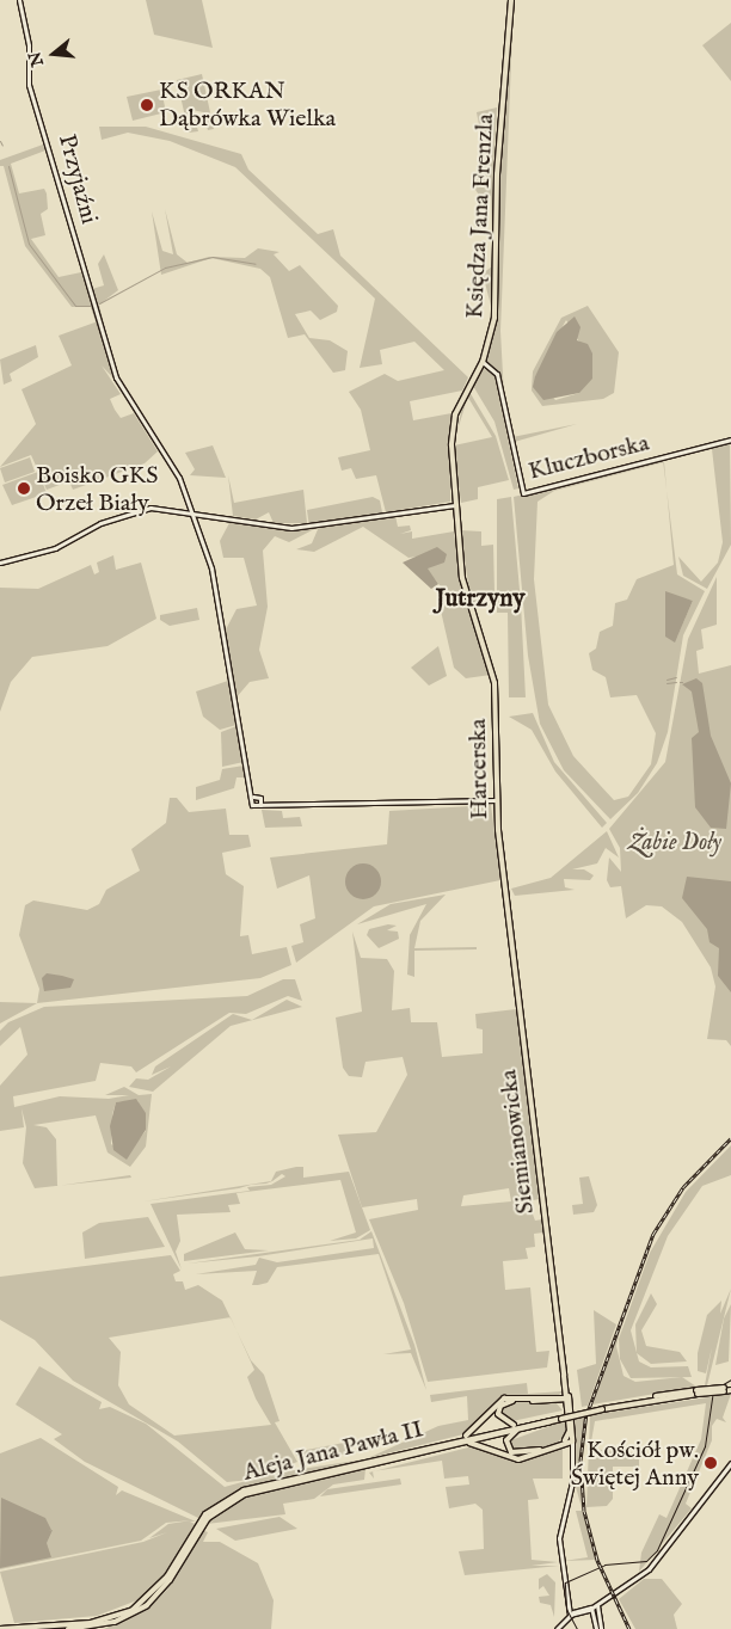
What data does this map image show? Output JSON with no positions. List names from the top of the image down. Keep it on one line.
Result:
{"streets":{"main road":["Księdza Jana Frenzla","Harcerska","Siemianowicka","Aleja Jana Pawła II"],"street":["Przyjaźni","Kluczborska"]},"crossings":[["Księdza Jana Frenzla","Kluczborska"],["Księdza Jana Frenzla","Harcerska"],["Harcerska","Siemianowicka"]],"districts":["Jutrzyny"],"parks":["Żabie Doły"],"places":["KS ORKAN Dąbrówka Wielka","Boisko GKS Orzeł Biały","Kościół pw. Świętej Anny"],"north":"left"}
